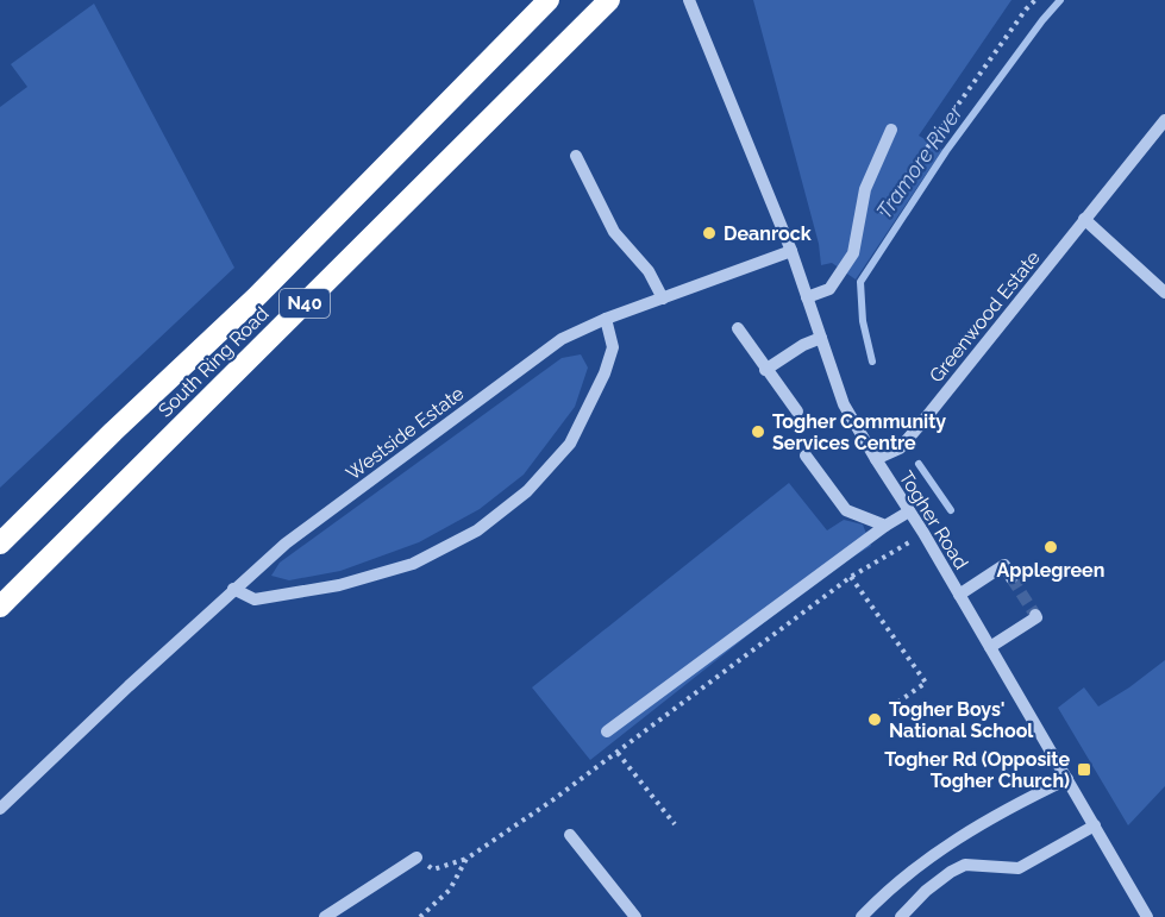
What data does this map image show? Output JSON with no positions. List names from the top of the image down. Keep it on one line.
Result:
{"streets":{"highway":["N40","South Ring Road"],"street":["Greenwood Estate","Westside Estate","Togher Road"]},"crossings":[["Greenwood Estate","Togher Road"],["Westside Estate","Togher Road"]],"water":["Tramore River"],"places":{"other":["Deanrock","Togher Community Services Centre","Applegreen","Togher Boys' National School"],"transit":["Togher Rd (Opposite Togher Church)"]}}
